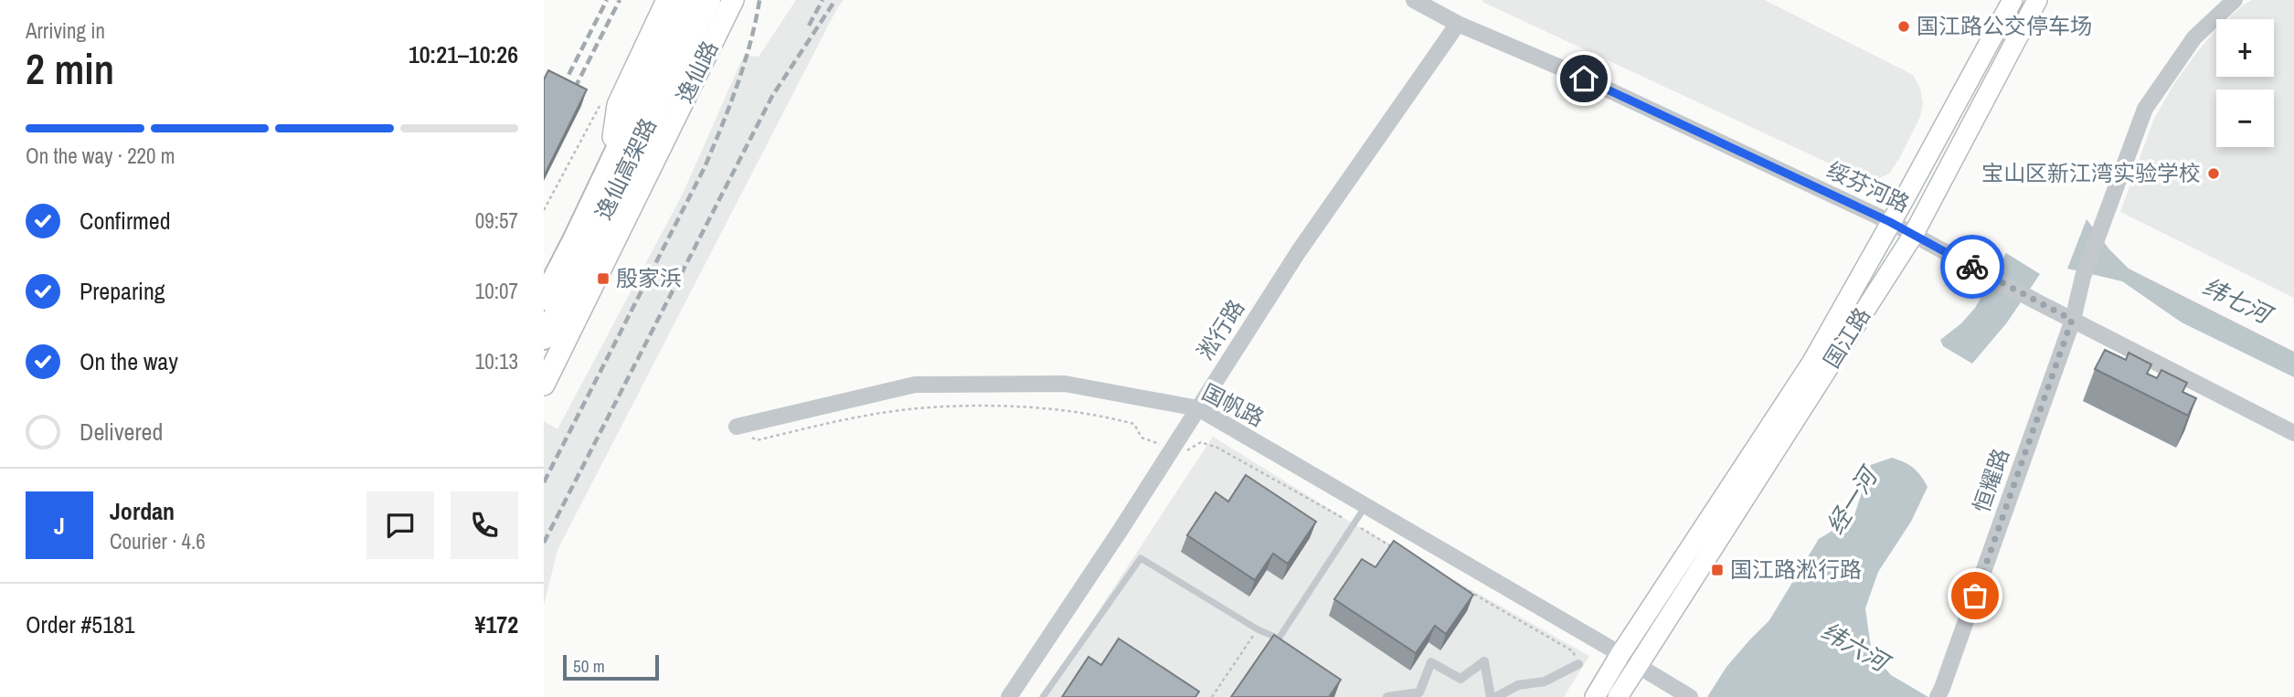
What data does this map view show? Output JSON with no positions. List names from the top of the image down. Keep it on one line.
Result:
{"streets":{"highway":["逸仙高架路"],"main road":["逸仙路","国江路"],"street":["绥芬河路","淞行路","国帆路","恒耀路"]},"crossings":[["绥芬河路","淞行路"],["绥芬河路","国江路"],["绥芬河路","恒耀路"],["淞行路","国帆路"],["国江路","国帆路"]],"water":["纬七河","经一河","纬六河"],"places":{"other":["国江路公交停车场","宝山区新江湾实验学校"],"transit":["殷家浜","国江路淞行路"]},"scale_bar":"50 m","page":{"heading":["2 min","Arriving in","10:21–10:26"],"panel":["Jordan","Courier · 4.6","Order #5181","¥172"],"map_buttons":["+","−"],"bar":"On the way · 220 m","list":[["Confirmed","09:57"],["Preparing","10:07"],["On the way","10:13"],"Delivered"],"round":"J","scale":"50 m"}}
